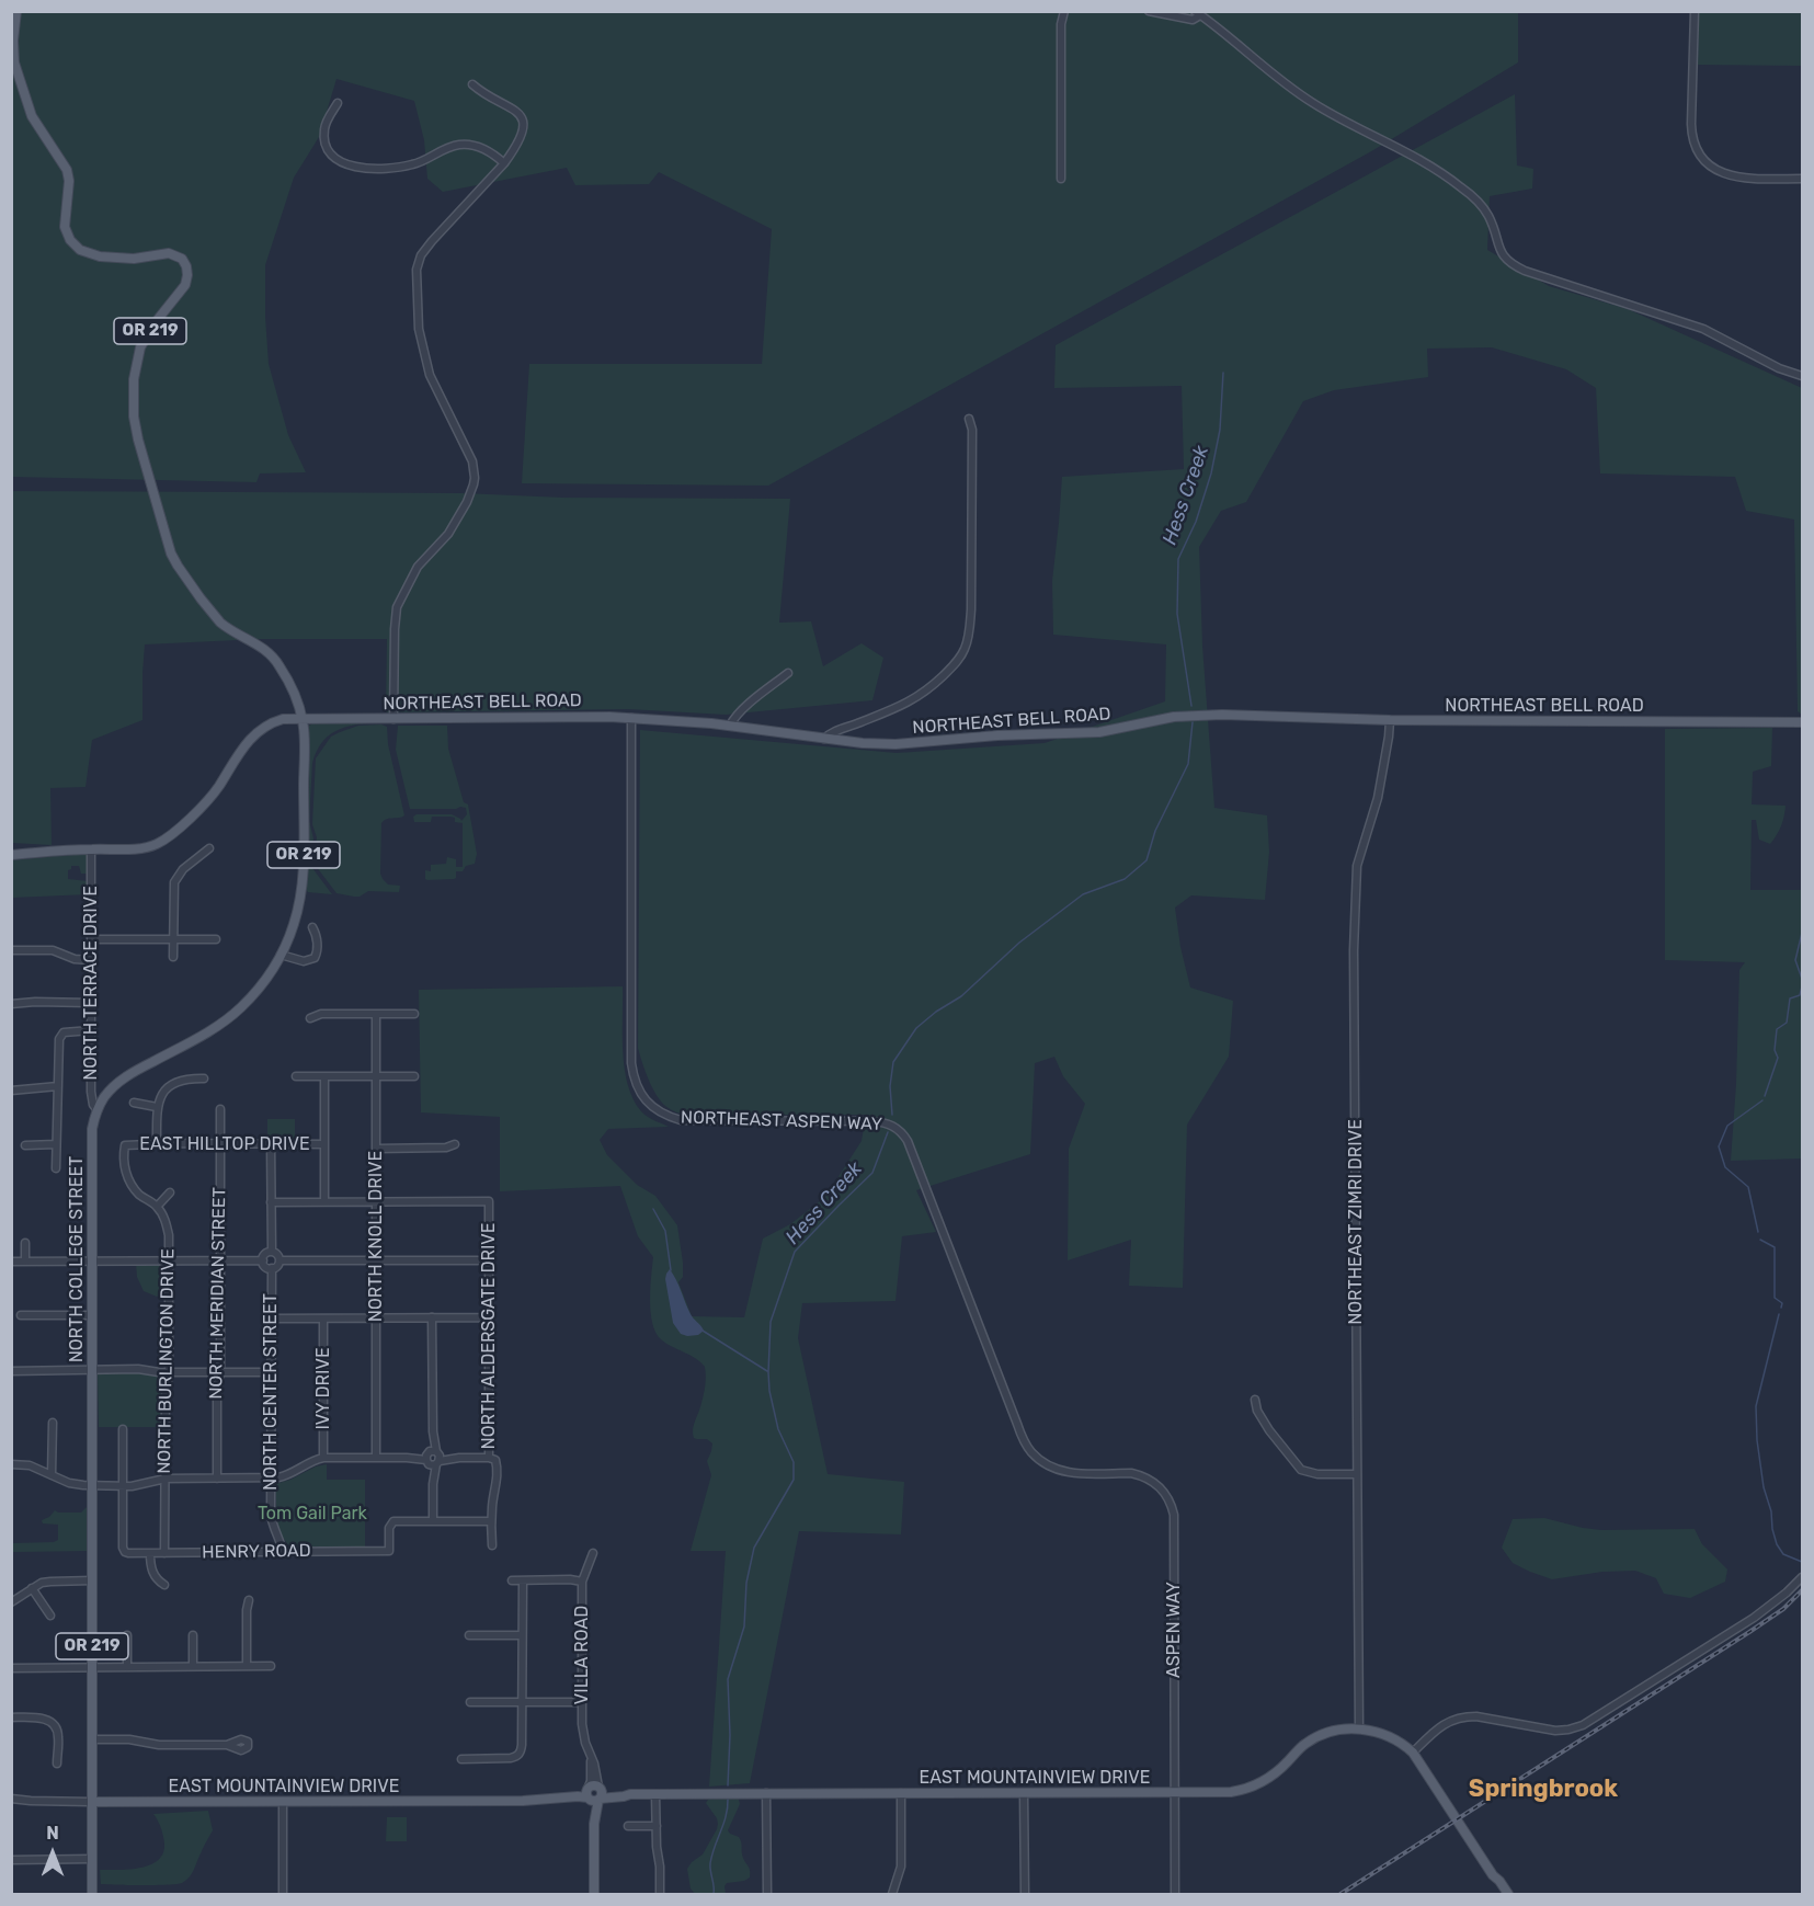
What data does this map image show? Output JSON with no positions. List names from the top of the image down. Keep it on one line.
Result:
{"streets":{"main road":["OR 219","NORTHEAST BELL ROAD","NORTH COLLEGE STREET","EAST MOUNTAINVIEW DRIVE"],"street":["NORTH TERRACE DRIVE","NORTHEAST ASPEN WAY","EAST HILLTOP DRIVE","NORTHEAST ZIMRI DRIVE","NORTH KNOLL DRIVE","NORTH MERIDIAN STREET","NORTH ALDERSGATE DRIVE","NORTH BURLINGTON DRIVE","IVY DRIVE","NORTH CENTER STREET","HENRY ROAD","ASPEN WAY","VILLA ROAD"]},"crossings":[["OR 219","NORTHEAST BELL ROAD"],["OR 219","NORTH COLLEGE STREET"],["NORTHEAST BELL ROAD","NORTHEAST ASPEN WAY"],["NORTHEAST BELL ROAD","NORTHEAST ZIMRI DRIVE"],["NORTHEAST BELL ROAD","NORTH COLLEGE STREET"],["NORTH TERRACE DRIVE","NORTH COLLEGE STREET"],["NORTHEAST ASPEN WAY","ASPEN WAY"],["EAST HILLTOP DRIVE","NORTH MERIDIAN STREET"],["EAST HILLTOP DRIVE","NORTH BURLINGTON DRIVE"],["NORTHEAST ZIMRI DRIVE","EAST MOUNTAINVIEW DRIVE"],["NORTH KNOLL DRIVE","NORTH ALDERSGATE DRIVE"],["NORTH COLLEGE STREET","EAST MOUNTAINVIEW DRIVE"],["NORTH BURLINGTON DRIVE","HENRY ROAD"],["NORTH CENTER STREET","HENRY ROAD"],["ASPEN WAY","EAST MOUNTAINVIEW DRIVE"],["VILLA ROAD","EAST MOUNTAINVIEW DRIVE"]],"districts":["Springbrook"],"water":["Hess Creek"],"parks":["Tom Gail Park"],"north":"top"}
